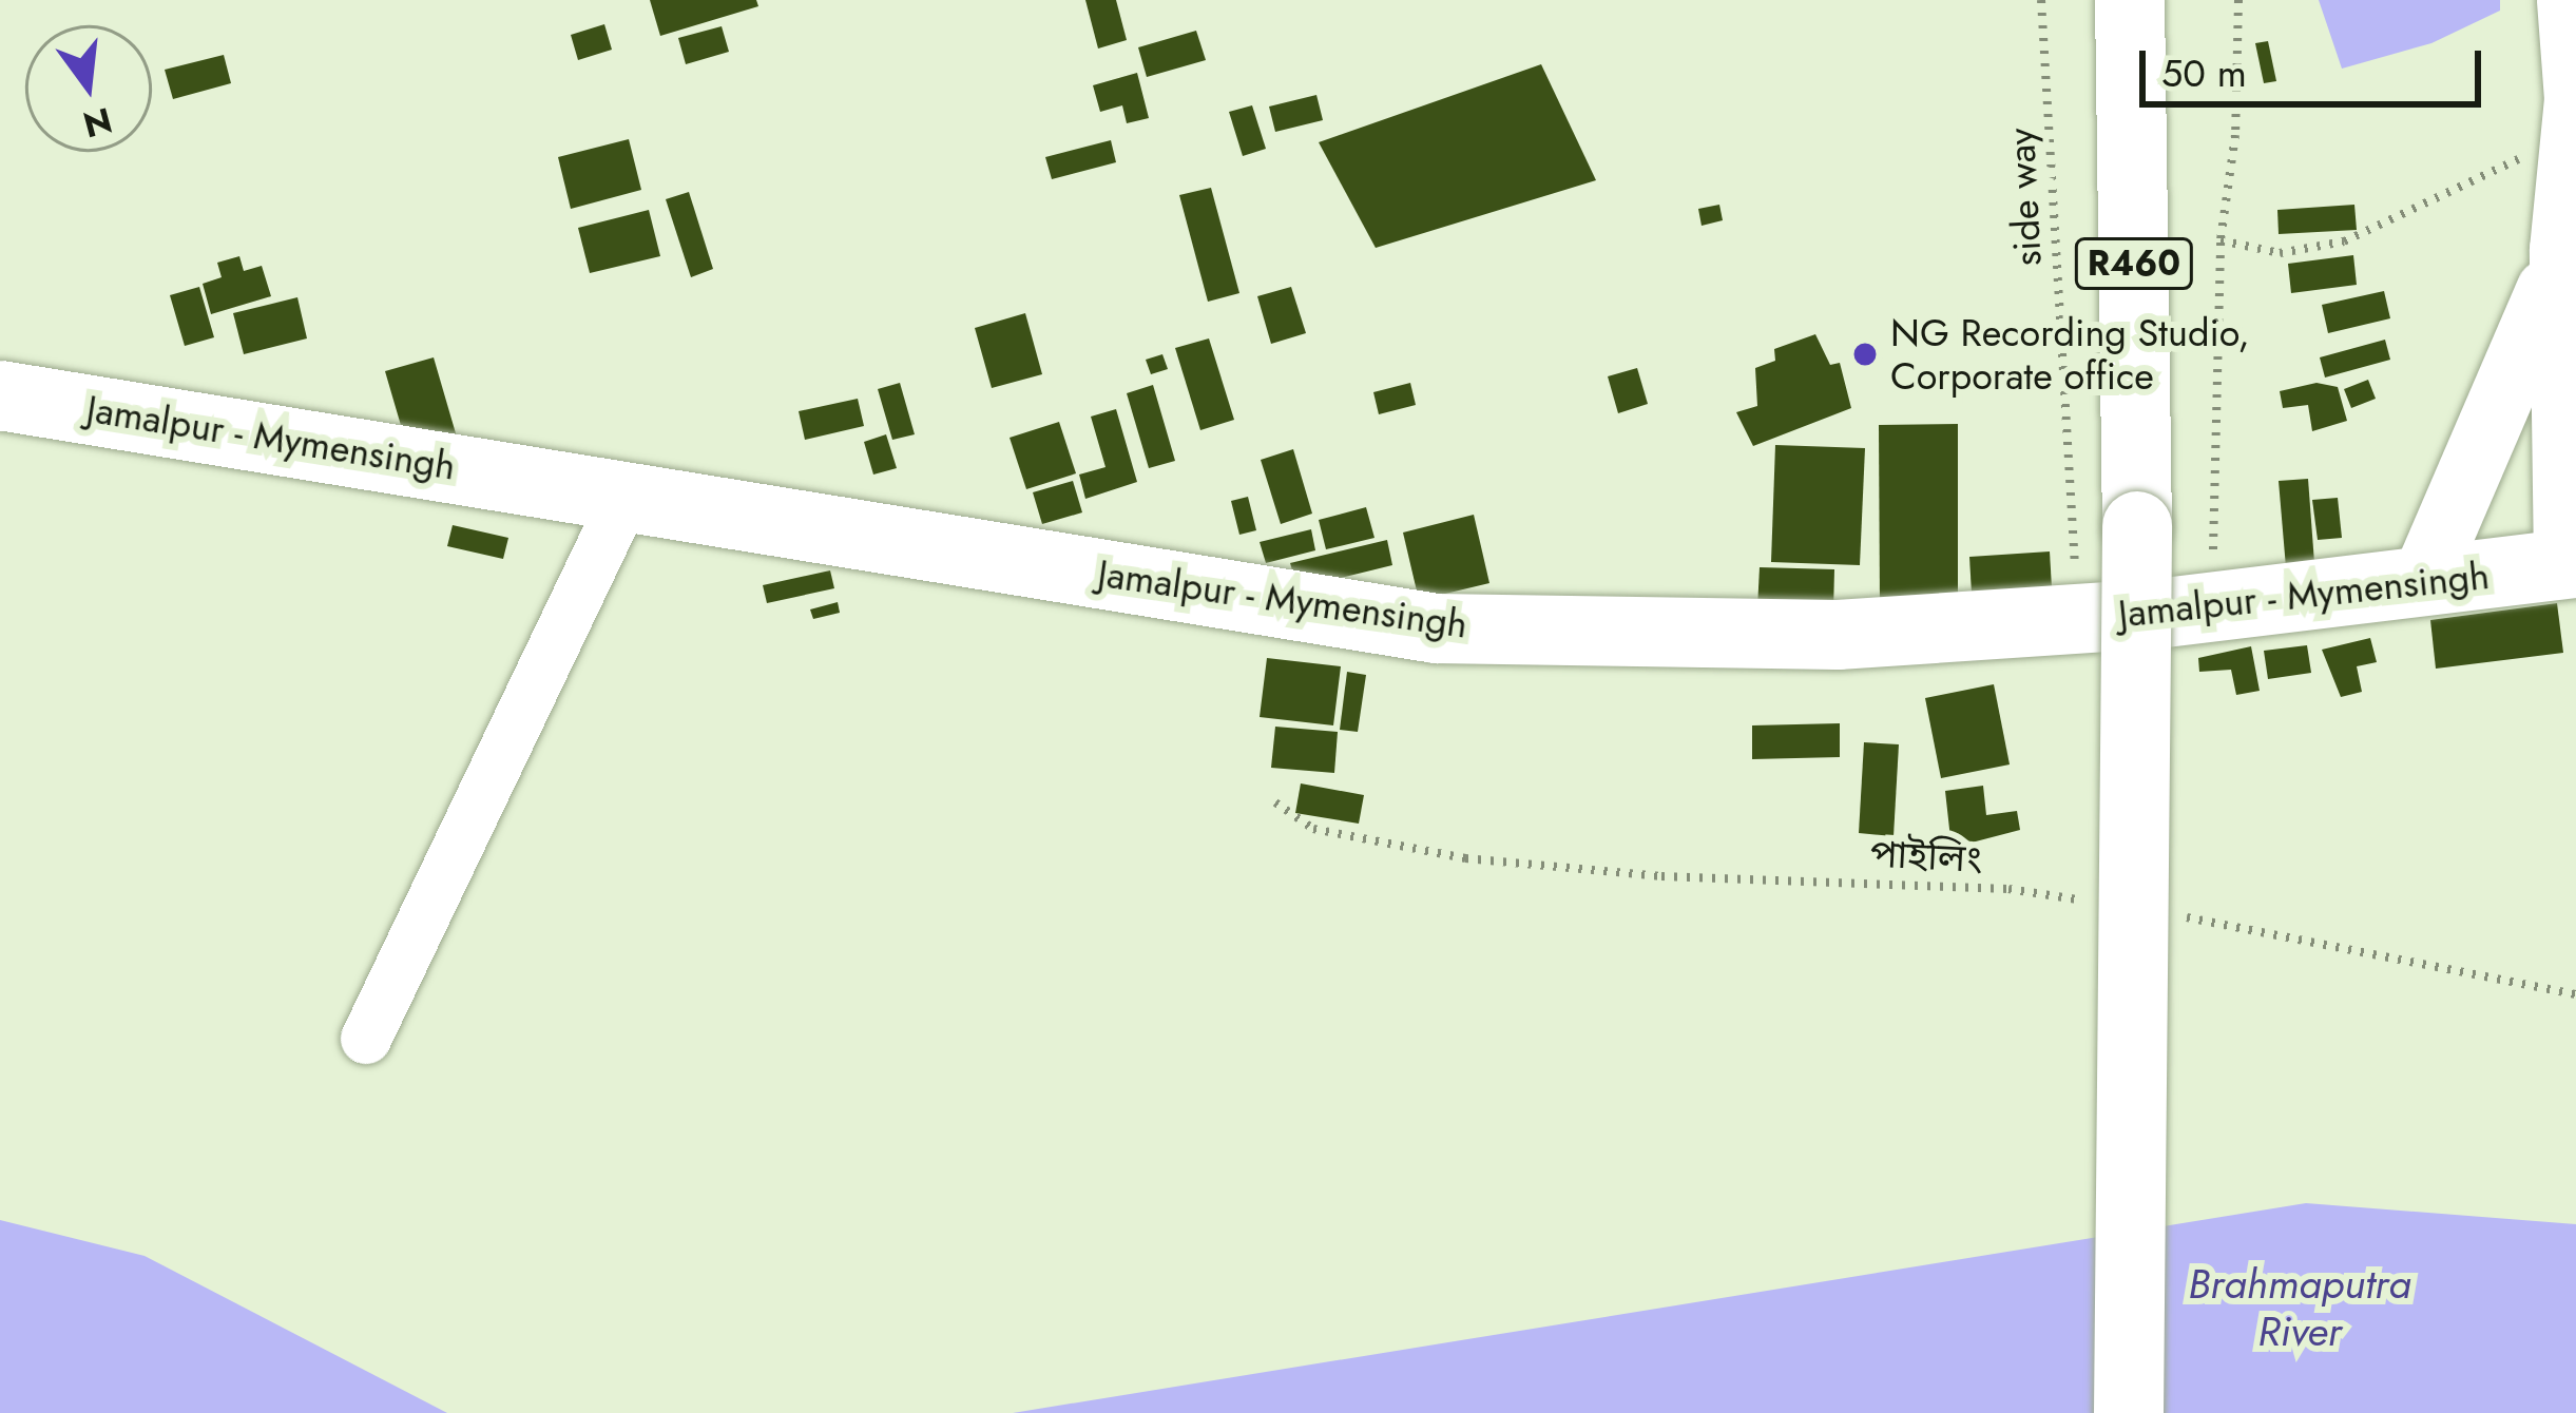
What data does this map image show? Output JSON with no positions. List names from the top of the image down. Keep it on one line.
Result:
{"streets":{"main road":["R460","Jamalpur - Mymensingh"],"path":["side way","পাইলিং"]},"crossings":[["side way","Jamalpur - Mymensingh"]],"water":["Brahmaputra River"],"places":["NG Recording Studio, Corporate office"],"scale_bar":"50 m","north":"bottom"}
